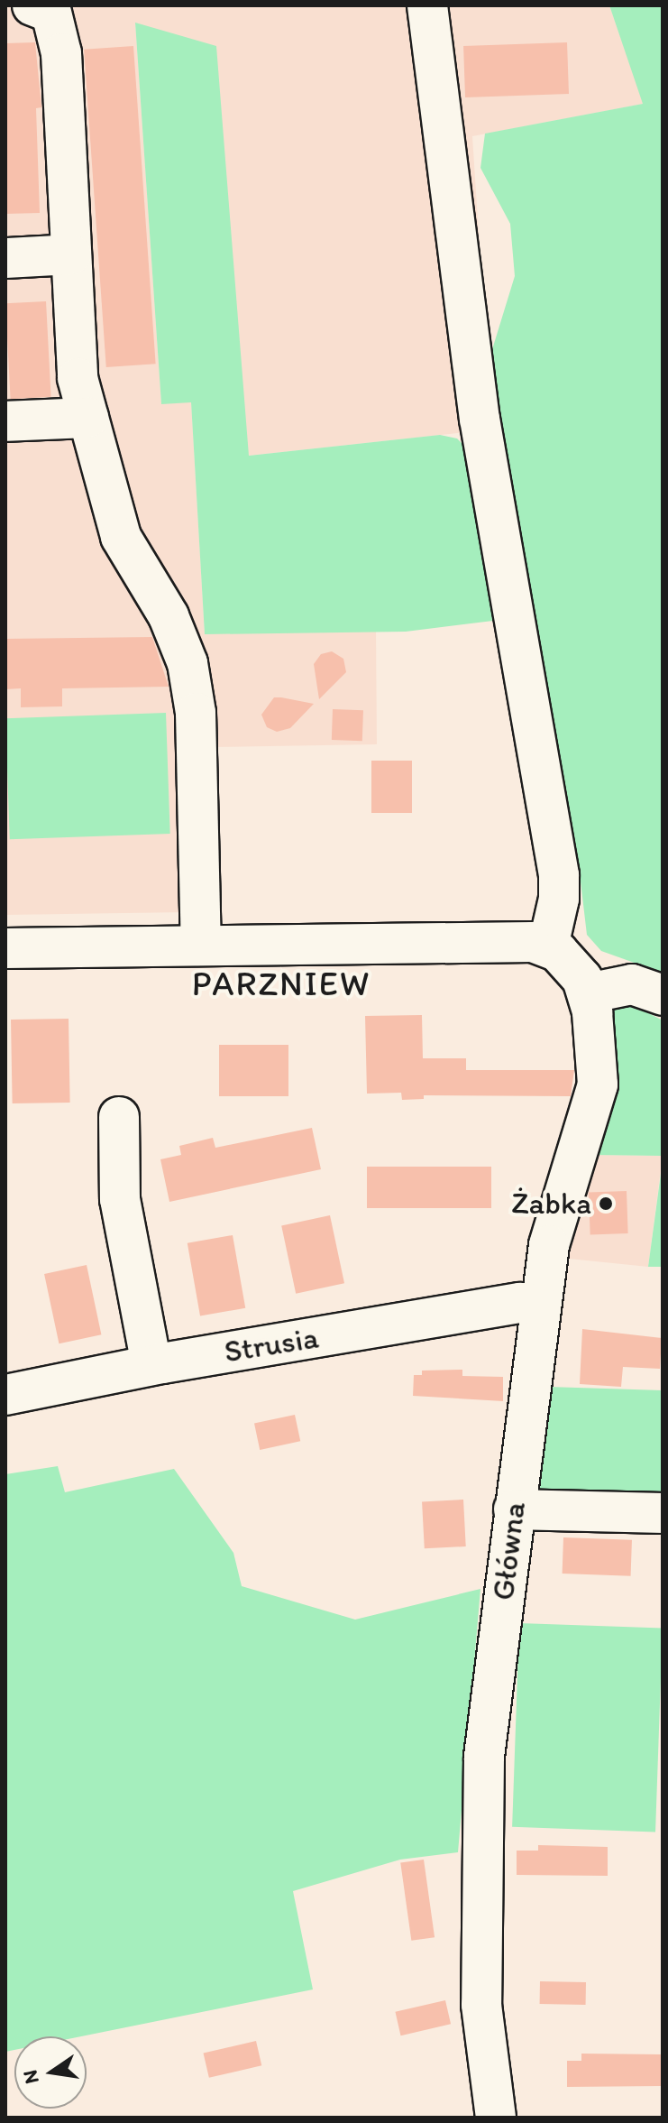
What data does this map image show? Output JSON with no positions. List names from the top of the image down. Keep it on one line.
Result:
{"streets":{"street":["Strusia","Główna"]},"crossings":[["Strusia","Główna"]],"districts":["PARZNIEW"],"places":["Żabka"],"north":"left"}
